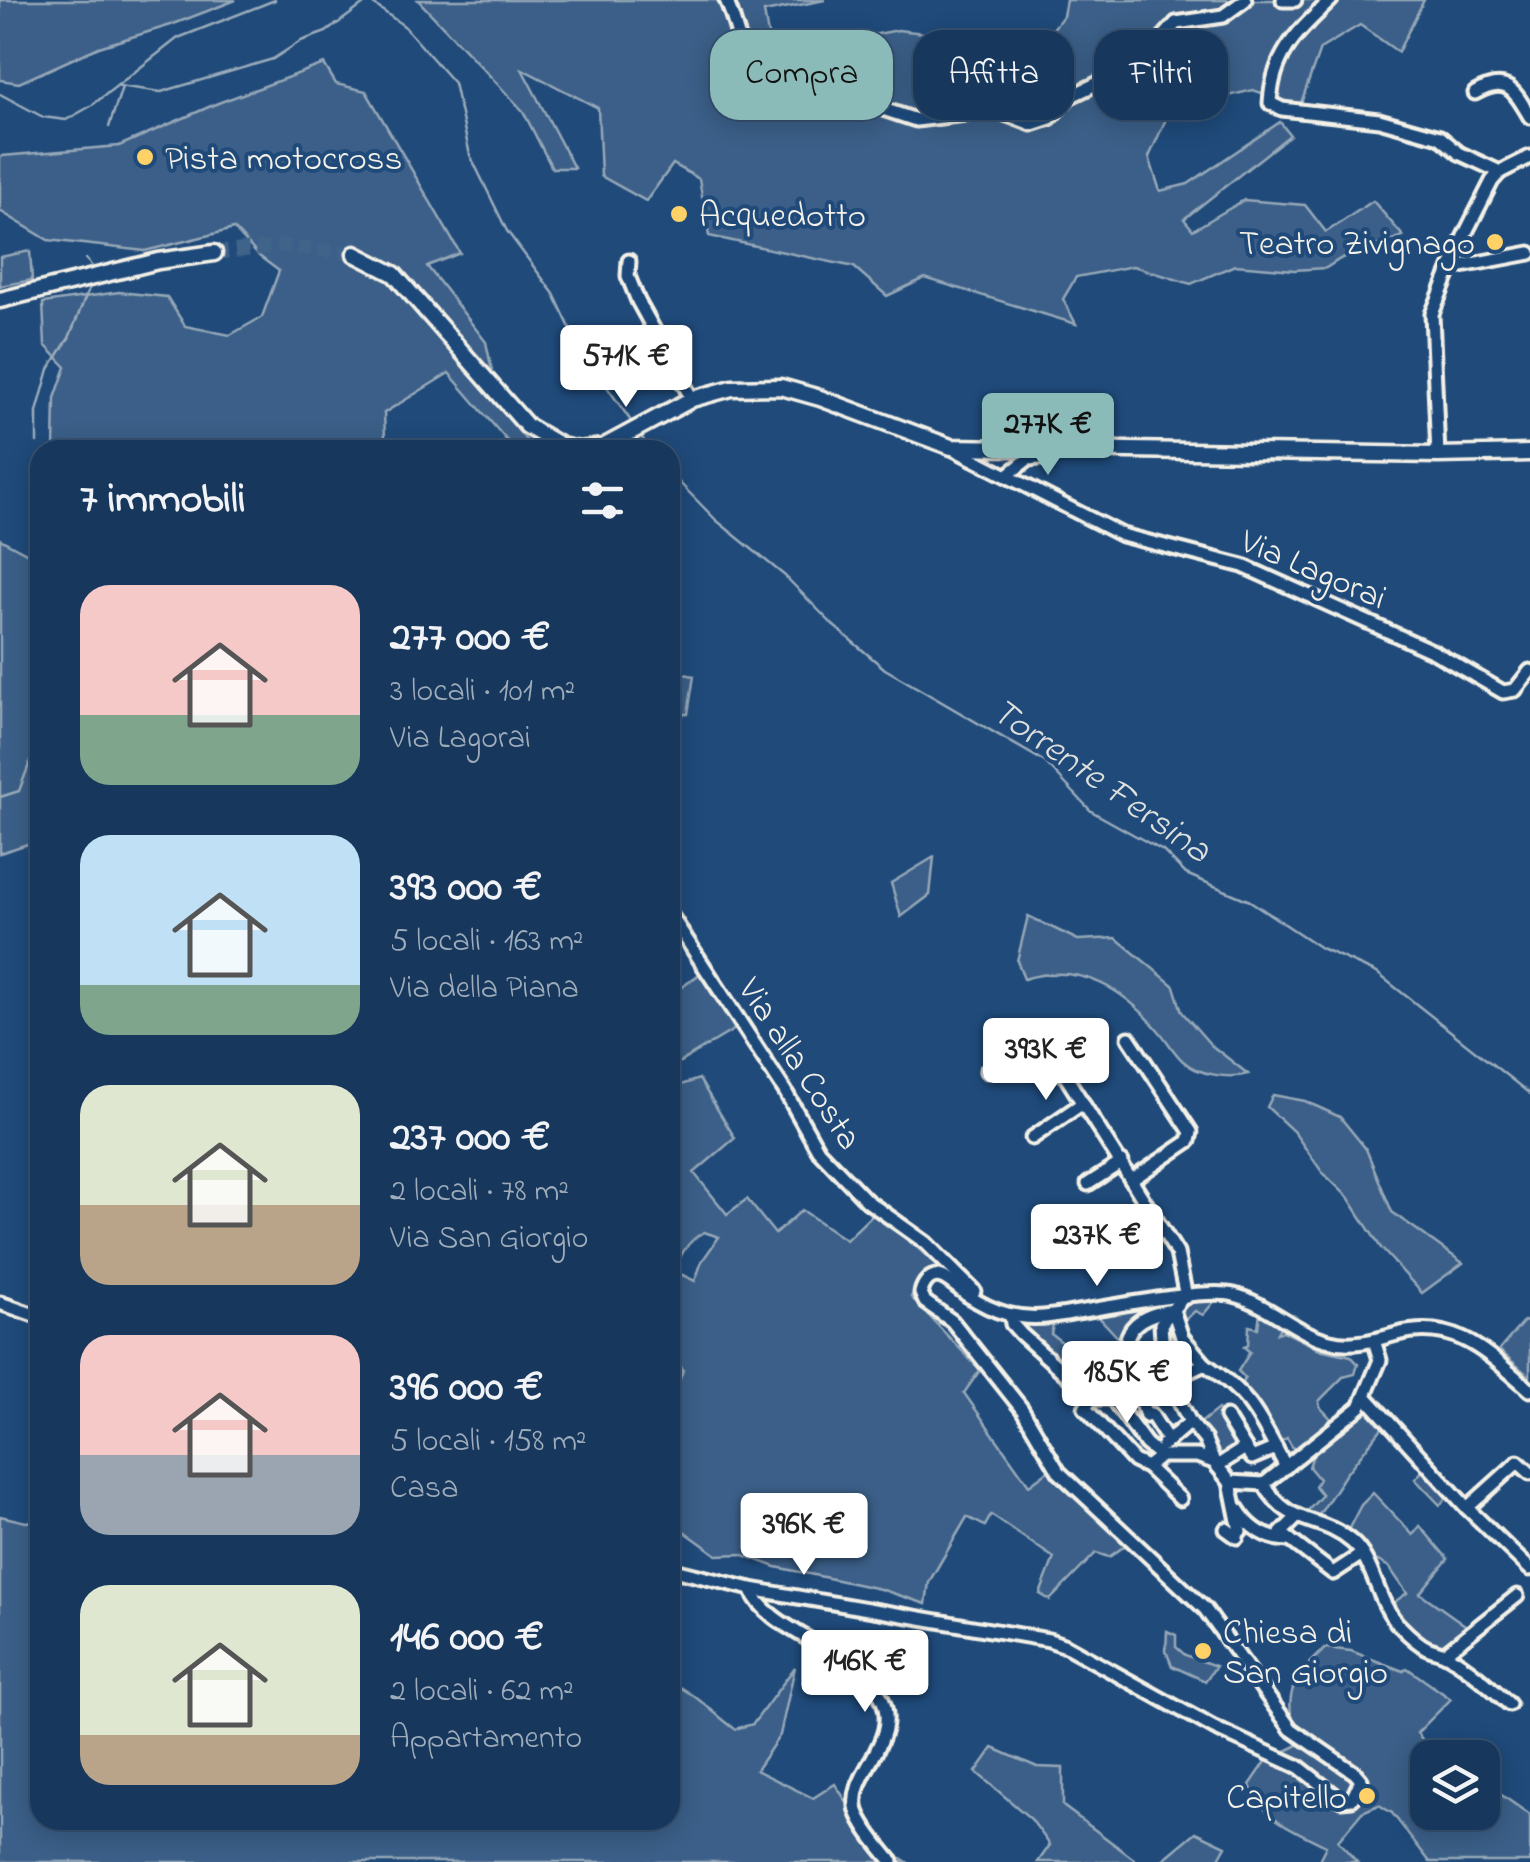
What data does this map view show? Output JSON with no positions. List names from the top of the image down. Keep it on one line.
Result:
{"streets":{"main road":["Via Lagorai"],"street":["Via alla Costa"]},"water":["Torrente Fersina"],"places":["Pista motocross","Acquedotto","Teatro Zivignago","Chiesa di San Giorgio","Capitello"],"page":{"chip":["Compra","Affitta","Filtri"],"price":["571K €","277K €","393K €","237K €","185K €","396K €","146K €"],"heading":"7 immobili","list":[{"name":"277 000 €","note":"3 locali · 101 m² · Via Lagorai"},{"name":"393 000 €","note":"5 locali · 163 m² · Via della Piana"},{"name":"237 000 €","note":"2 locali · 78 m² · Via San Giorgio"},{"name":"396 000 €","note":"5 locali · 158 m² · Casa"},{"name":"146 000 €","note":"2 locali · 62 m² · Appartamento"}]}}
